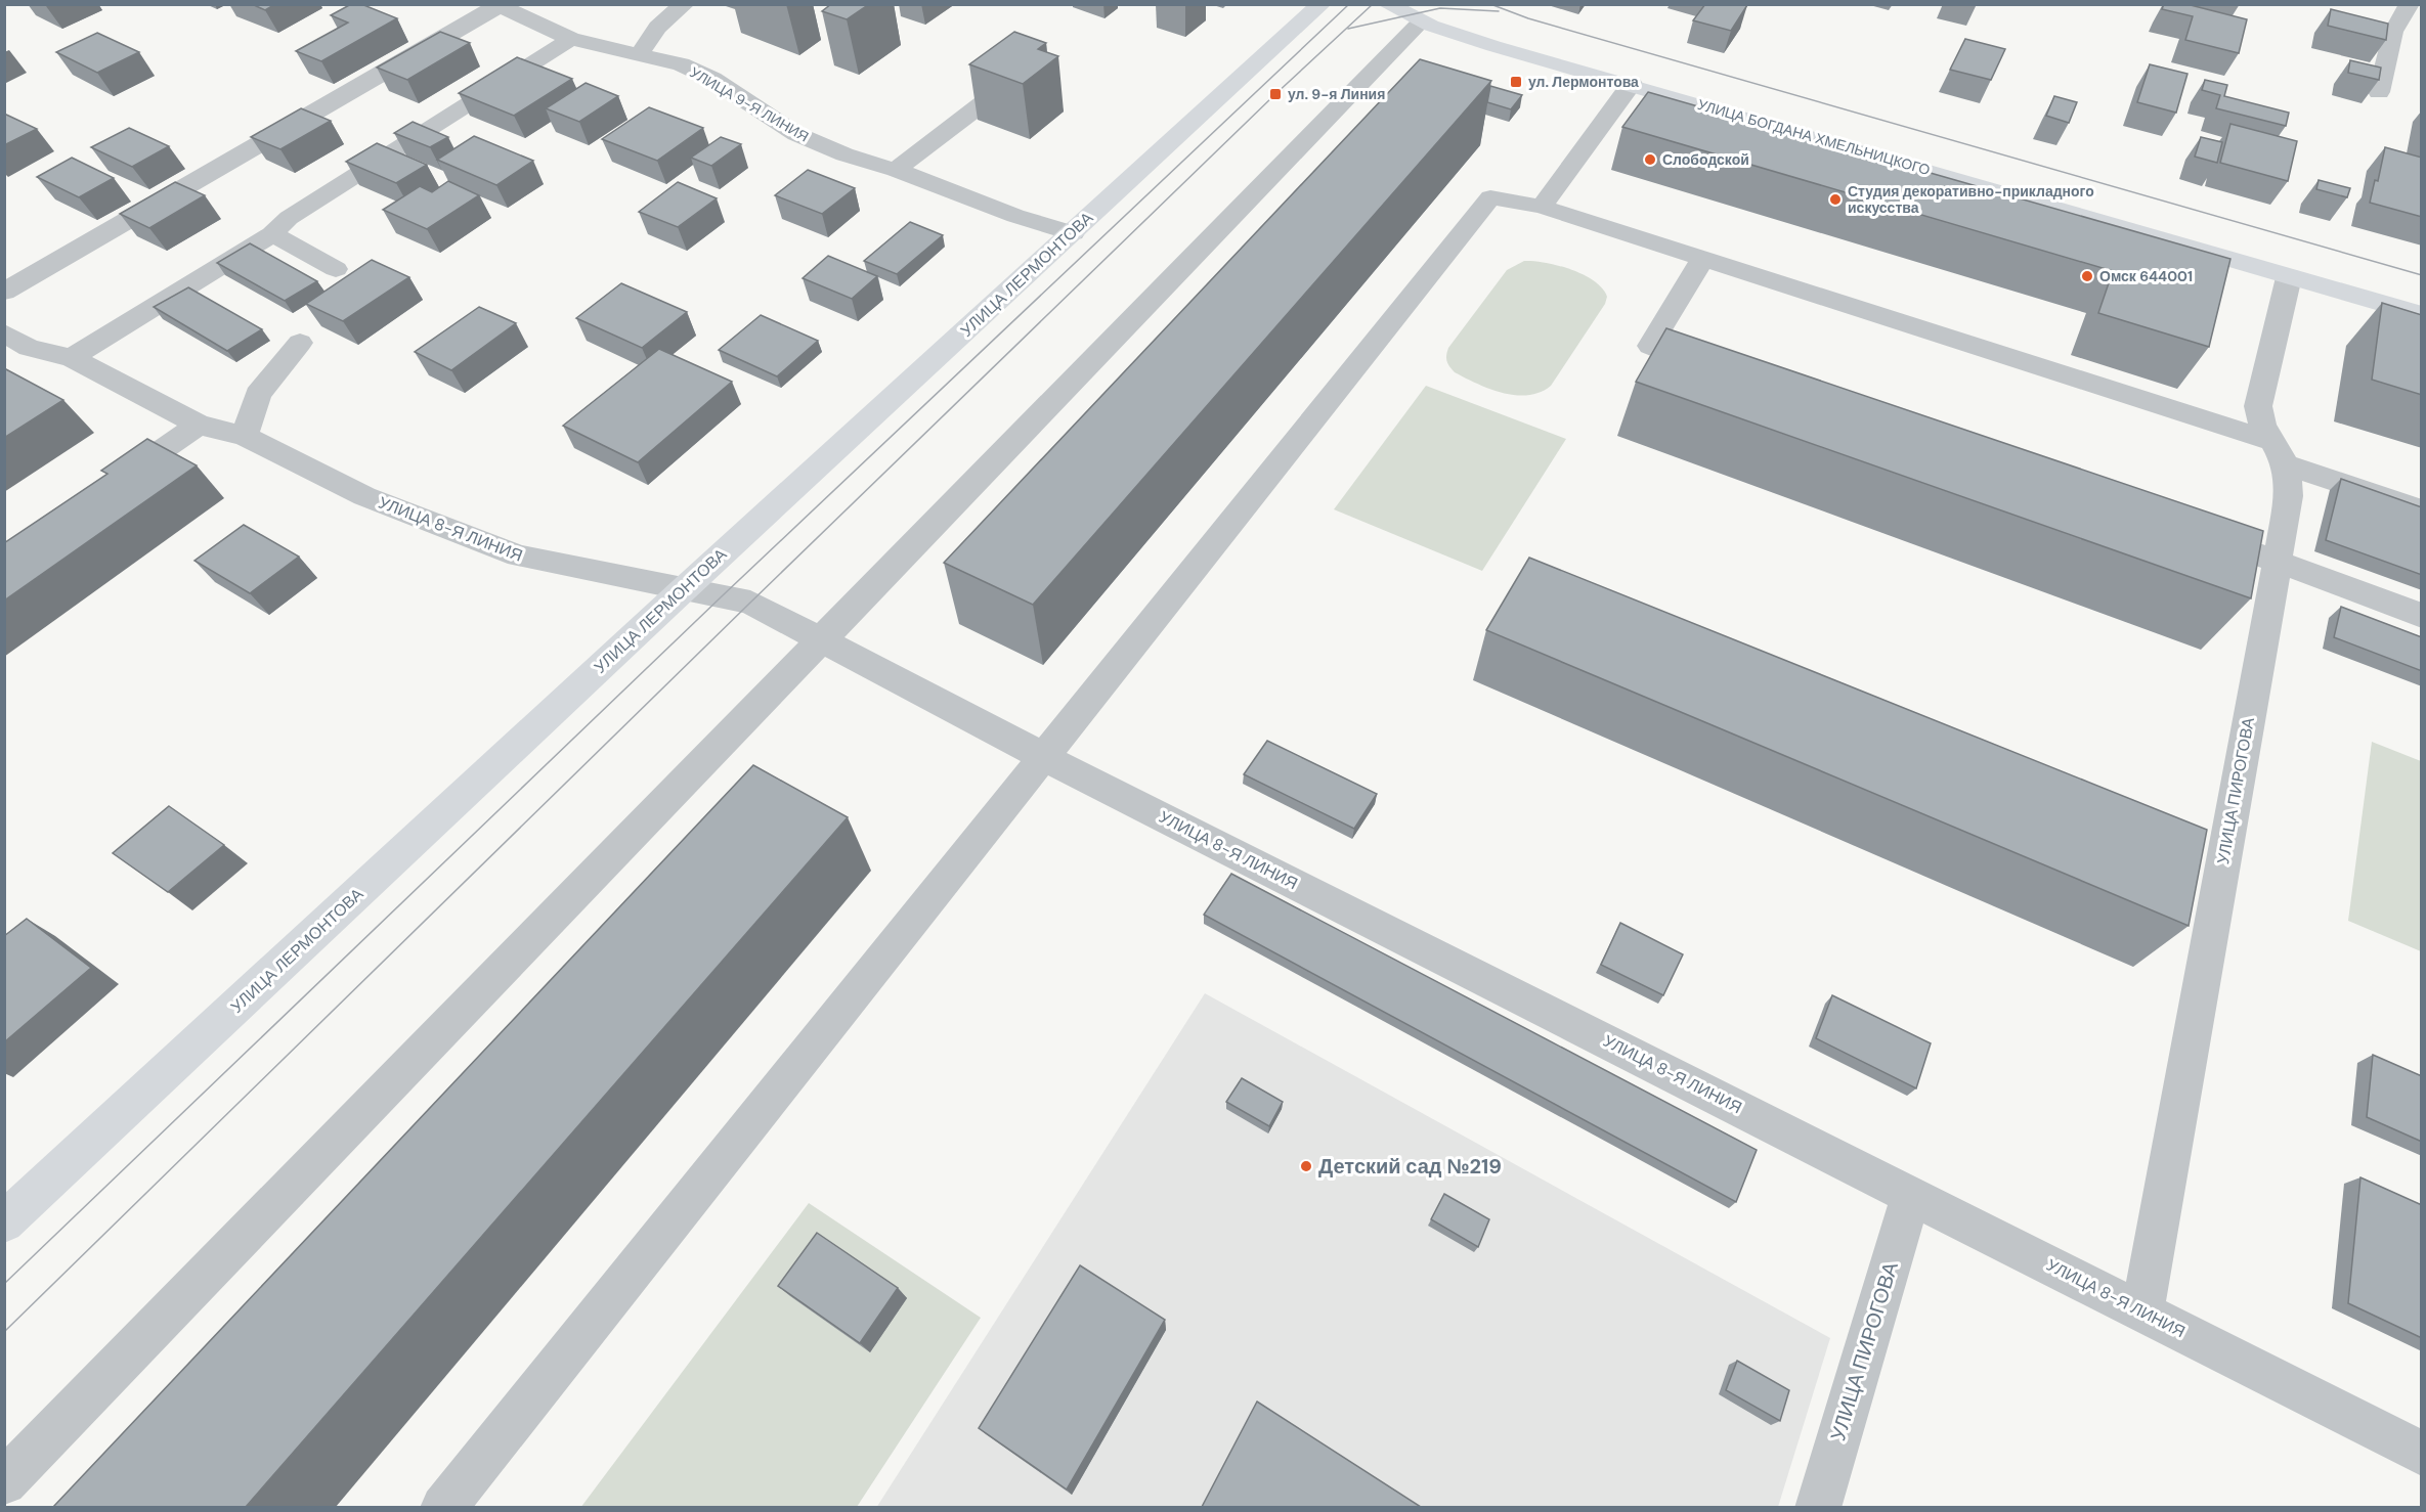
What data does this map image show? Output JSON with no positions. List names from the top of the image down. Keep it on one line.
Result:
{"streets":{"main road":["УЛИЦА БОГДАНА ХМЕЛЬНИЦКОГО","УЛИЦА ЛЕРМОНТОВА"],"street":["УЛИЦА 9-Я ЛИНИЯ","УЛИЦА 8-Я ЛИНИЯ","УЛИЦА ПИРОГОВА"]},"crossings":[["УЛИЦА 9-Я ЛИНИЯ","УЛИЦА ЛЕРМОНТОВА"],["УЛИЦА БОГДАНА ХМЕЛЬНИЦКОГО","УЛИЦА ПИРОГОВА"],["УЛИЦА ЛЕРМОНТОВА","УЛИЦА 8-Я ЛИНИЯ"],["УЛИЦА 8-Я ЛИНИЯ","УЛИЦА ПИРОГОВА"]],"places":{"transit":["ул. Лермонтова","ул. 9-я Линия"],"other":["Слободской","Студия декоративно-прикладного искусства","Омск 644001","Детский сад №219"]}}
